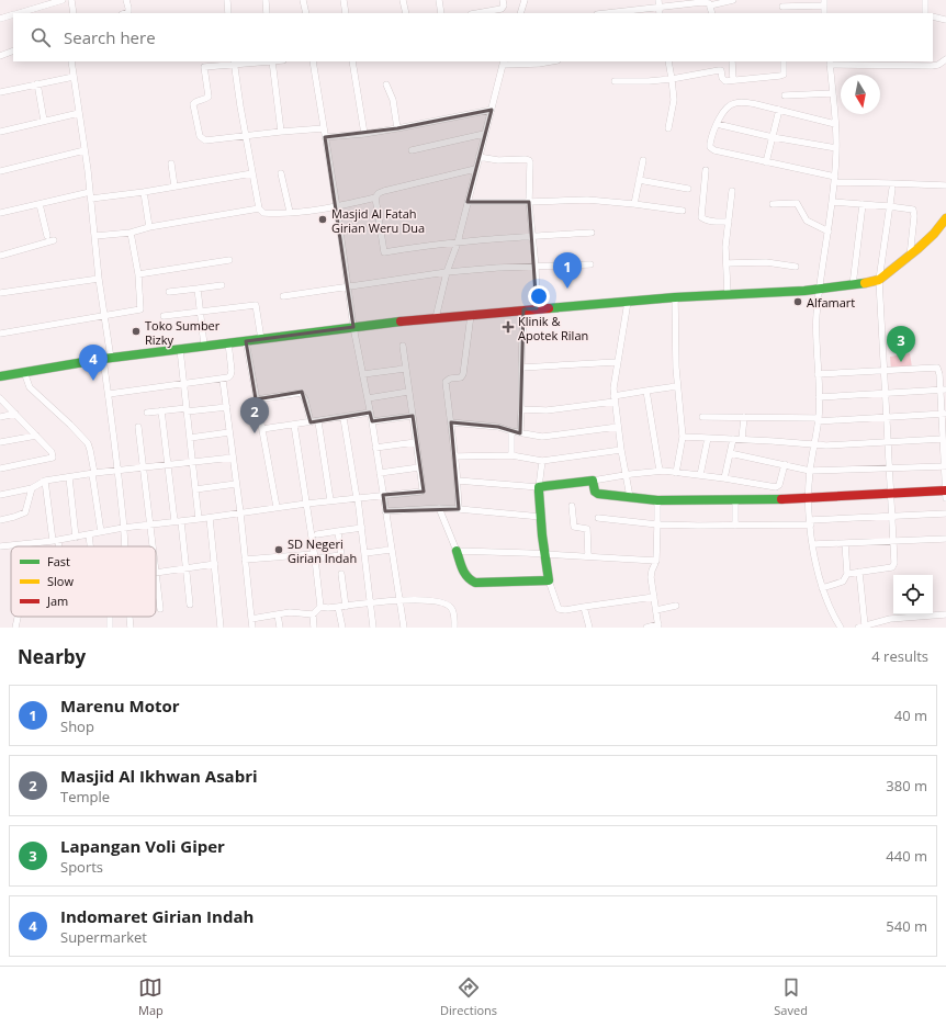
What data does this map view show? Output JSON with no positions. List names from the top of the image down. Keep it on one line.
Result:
{"places":{"other":["Masjid Al Fatah Girian Weru Dua","Alfamart","Toko Sumber Rizky","SD Negeri Girian Indah"],"health":["Klinik & Apotek Rilan"]},"legend":["Fast","Slow","Jam"],"north":"bottom","page":{"search":"Search here","pins":["1","3","4","2"],"heading":["Nearby","4 results"],"list":[{"mark":"1","name":"Marenu Motor","note":"Shop","value":"40 m"},{"mark":"2","name":"Masjid Al Ikhwan Asabri","note":"Temple","value":"380 m"},{"mark":"3","name":"Lapangan Voli Giper","note":"Sports","value":"440 m"},{"mark":"4","name":"Indomaret Girian Indah","note":"Supermarket","value":"540 m"}],"nav":["Map","Directions","Saved"]}}
